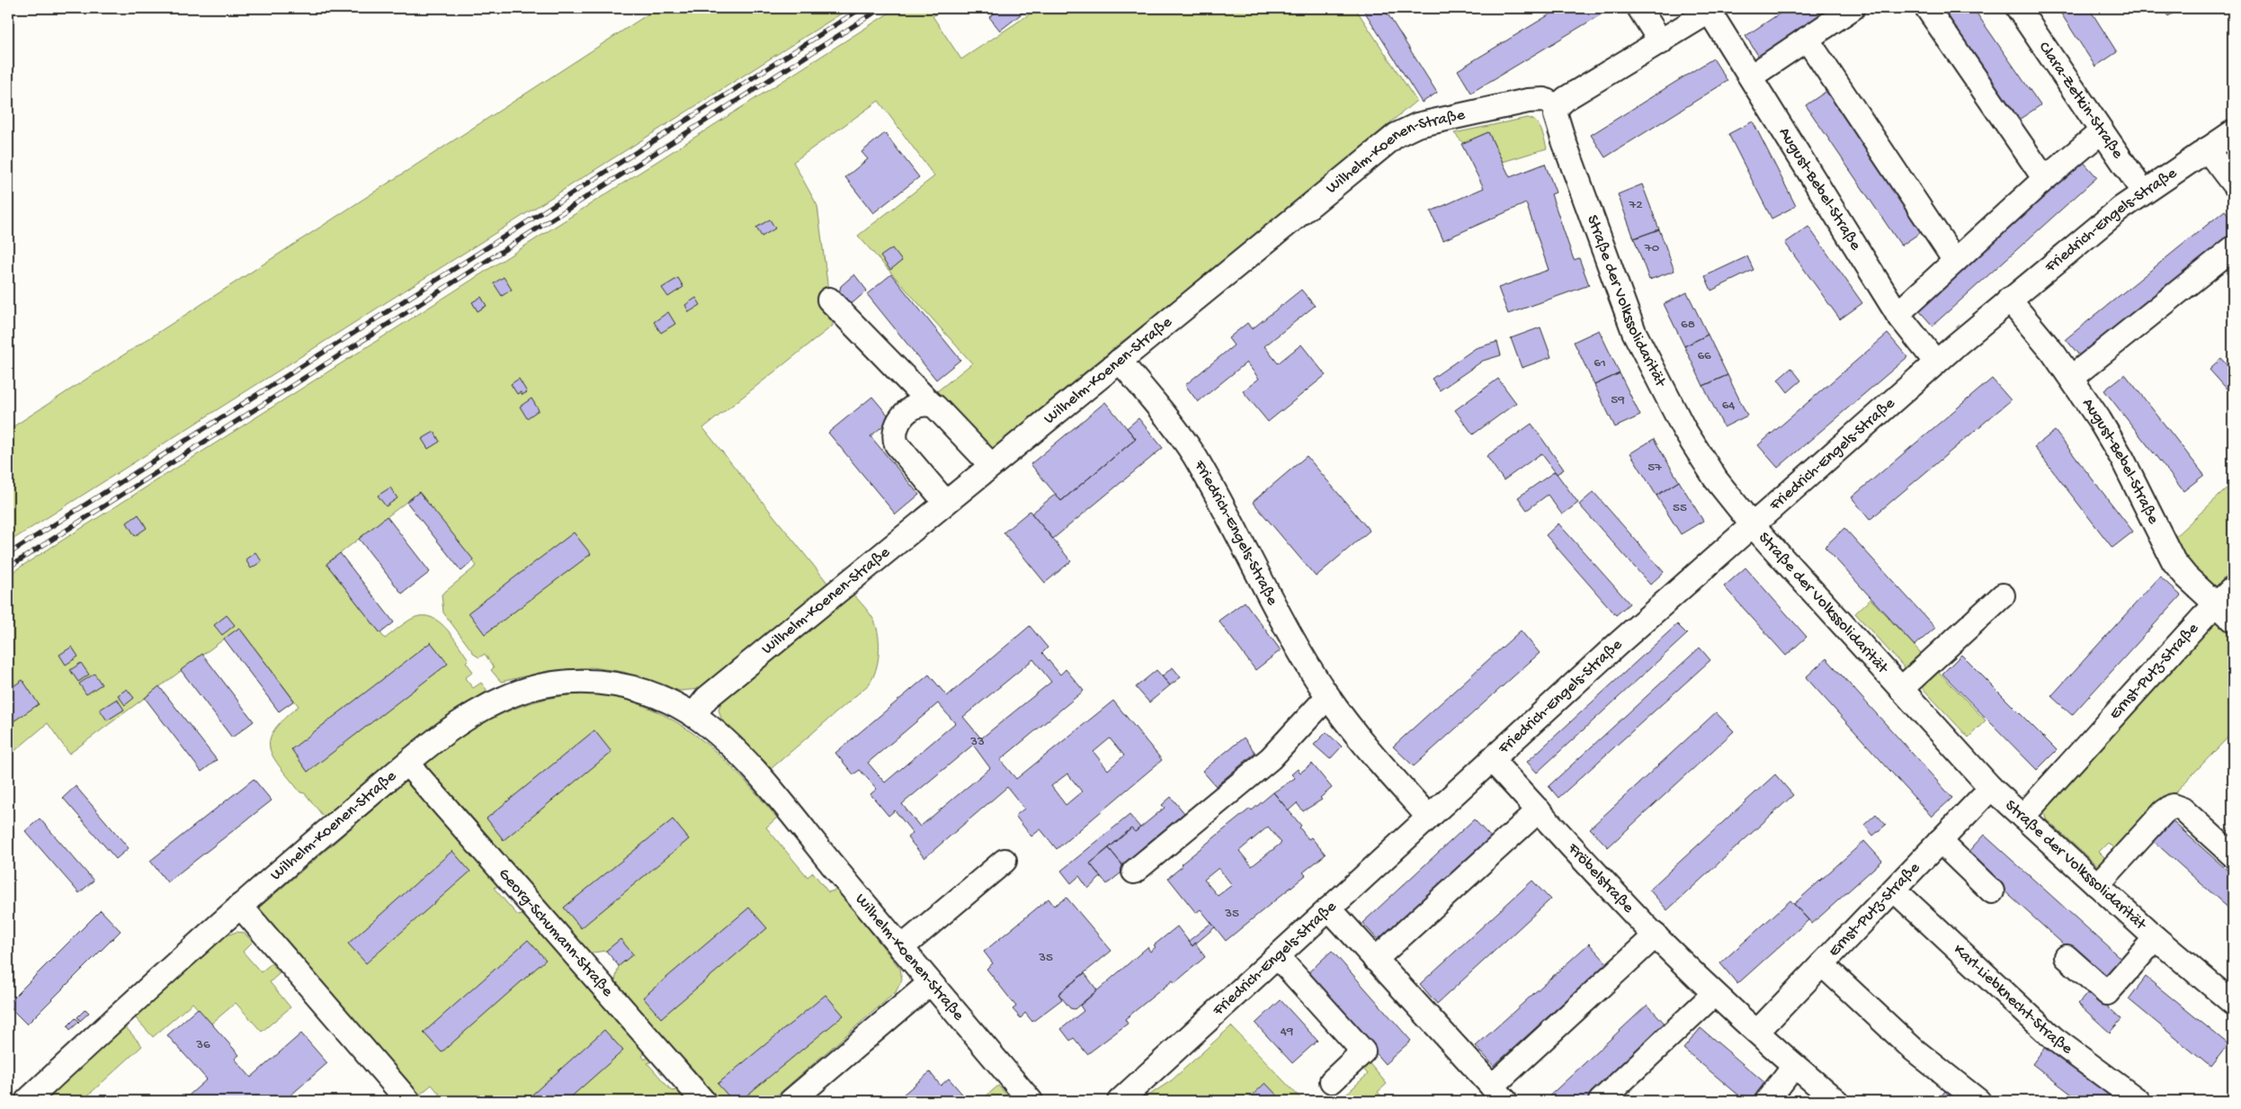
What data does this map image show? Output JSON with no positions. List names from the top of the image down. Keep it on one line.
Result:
{"streets":{"street":["Clara-Zetkin-Straße","Wilhelm-Koenen-Straße","August-Bebel-Straße","Friedrich-Engels-Straße","Straße der Volkssolidarität","Ernst-Putz-Straße","Fröbelstraße","Georg-Schumann-Straße","Karl-Liebknecht-Straße"]},"crossings":[["Clara-Zetkin-Straße","Friedrich-Engels-Straße"],["Wilhelm-Koenen-Straße","Friedrich-Engels-Straße"],["Wilhelm-Koenen-Straße","Straße der Volkssolidarität"],["Wilhelm-Koenen-Straße","Georg-Schumann-Straße"],["August-Bebel-Straße","Friedrich-Engels-Straße"],["August-Bebel-Straße","Ernst-Putz-Straße"],["Friedrich-Engels-Straße","Straße der Volkssolidarität"],["Friedrich-Engels-Straße","Fröbelstraße"],["Straße der Volkssolidarität","Ernst-Putz-Straße"],["Ernst-Putz-Straße","Fröbelstraße"],["Ernst-Putz-Straße","Karl-Liebknecht-Straße"]],"house_numbers":["72","70","68","66","61","59","64","57","55","33","35","35","49","36"]}
